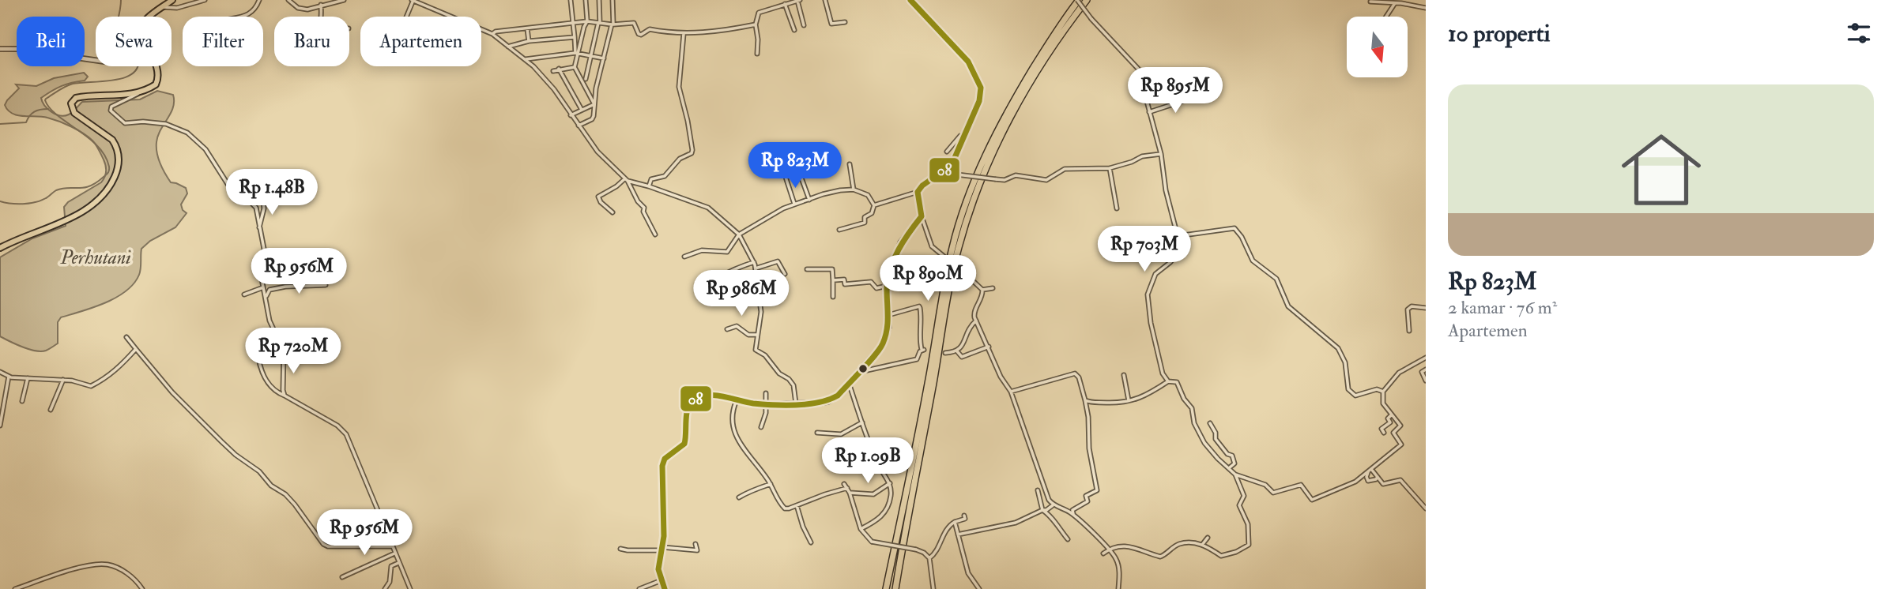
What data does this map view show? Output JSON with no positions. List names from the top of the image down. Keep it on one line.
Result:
{"parks":["Perhutani"],"lines":["transit line 08"],"north":"bottom","page":{"heading":"10 properti","chip":["Beli","Sewa","Filter","Baru","Apartemen"],"list":[{"name":"Rp 823M","note":"2 kamar · 76 m² · Apartemen"}],"price":["Rp 895M","Rp 823M","Rp 1.48B","Rp 703M","Rp 956M","Rp 890M","Rp 986M","Rp 720M","Rp 1.09B","Rp 956M"]}}
